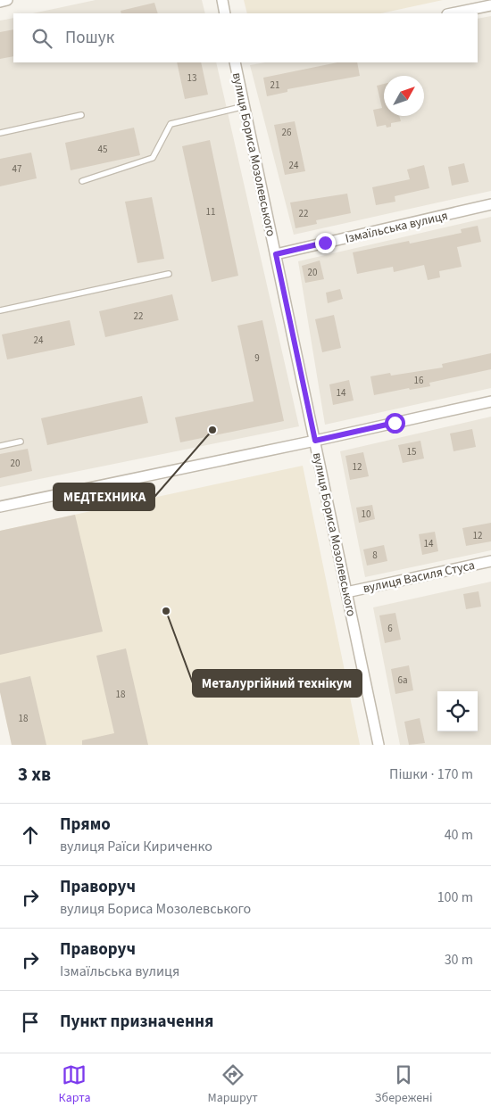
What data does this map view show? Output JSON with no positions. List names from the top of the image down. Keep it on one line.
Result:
{"streets":{"street":["вулиця Бориса Мозолевського","Ізмаїльська вулиця","вулиця Василя Стуса"]},"crossings":[["вулиця Бориса Мозолевського","Ізмаїльська вулиця"],["вулиця Бориса Мозолевського","вулиця Василя Стуса"]],"places":["МЕДТЕХНИКА","Металургійний технікум"],"house_numbers":["13","21","26","45","24","47","11","22","20","22","24","9","16","14","15","20","12","10","12","14","8","6","6а","18","18"],"north":"top right","page":{"search":"Пошук","heading":["3 хв","Пішки · 170 m"],"list":[["Прямо","вулиця Раїси Кириченко","40 m"],["Праворуч","вулиця Бориса Мозолевського","100 m"],["Праворуч","Ізмаїльська вулиця","30 m"],"Пункт призначення"],"nav":["Карта","Маршрут","Збережені"]}}
